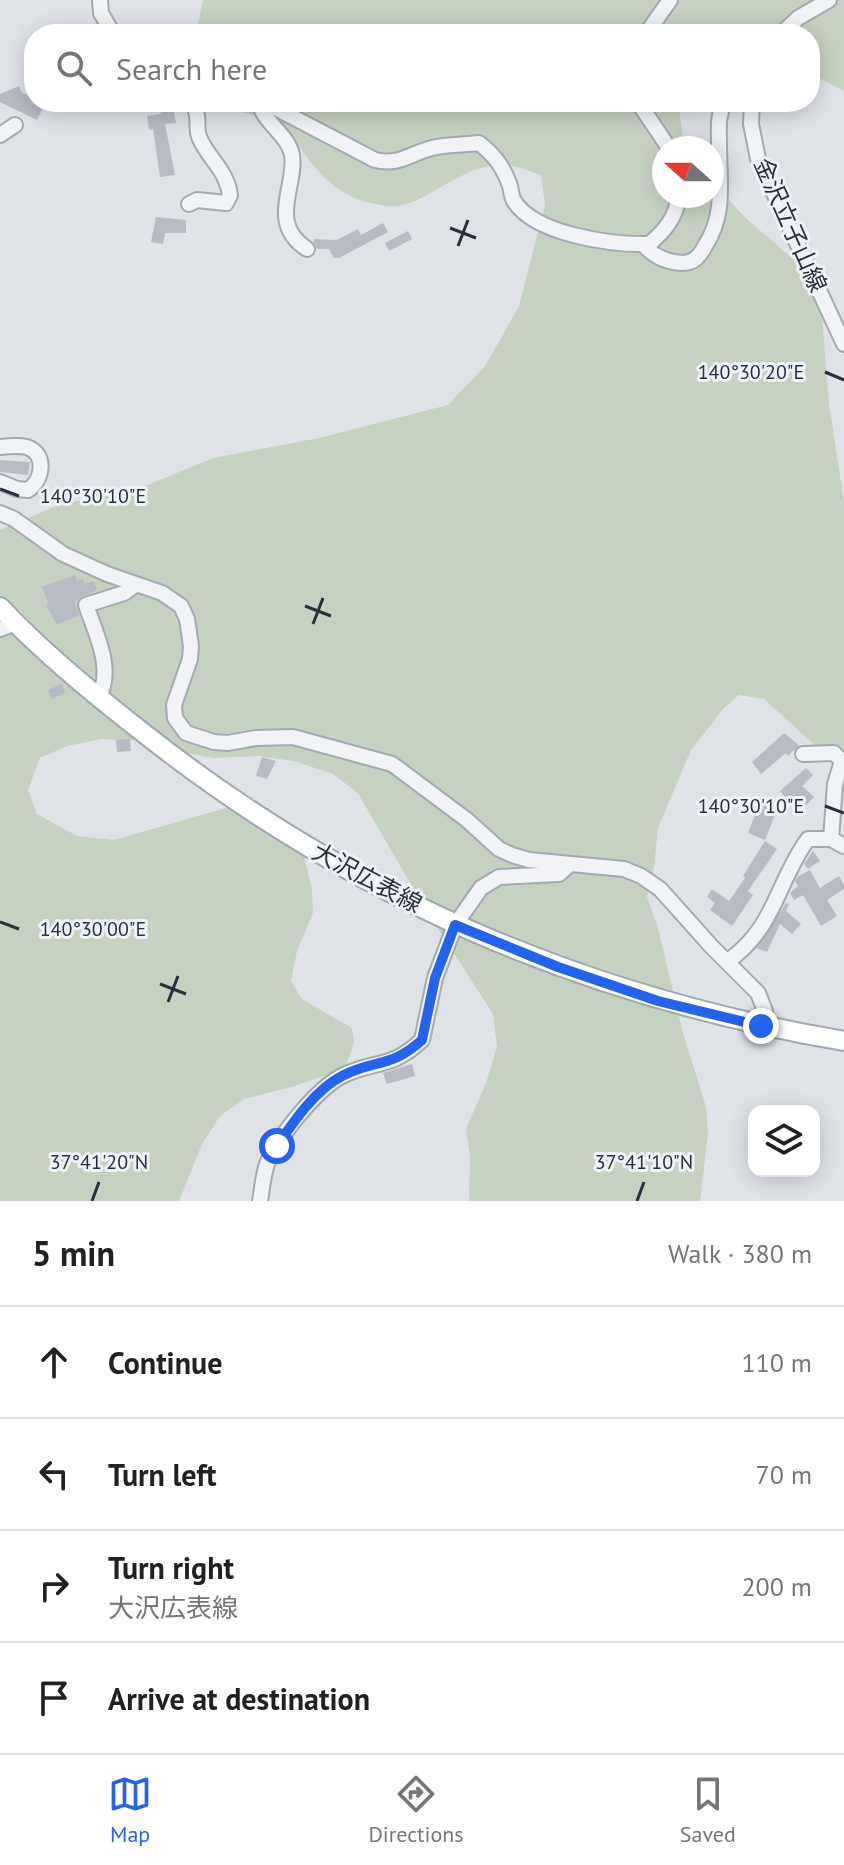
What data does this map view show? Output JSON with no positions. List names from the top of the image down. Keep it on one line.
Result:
{"streets":{"main road":["大沢広表線"],"street":["金沢立子山線"]},"north":"left","page":{"search":"Search here","heading":["5 min","Walk · 380 m"],"list":[["Continue","110 m"],["Turn left","70 m"],["Turn right","大沢広表線","200 m"],"Arrive at destination"],"nav":["Map","Directions","Saved"]},"coordinates":["140°30'20\"E","140°30'10\"E","140°30'00\"E","37°41'20\"N","37°41'10\"N"]}
